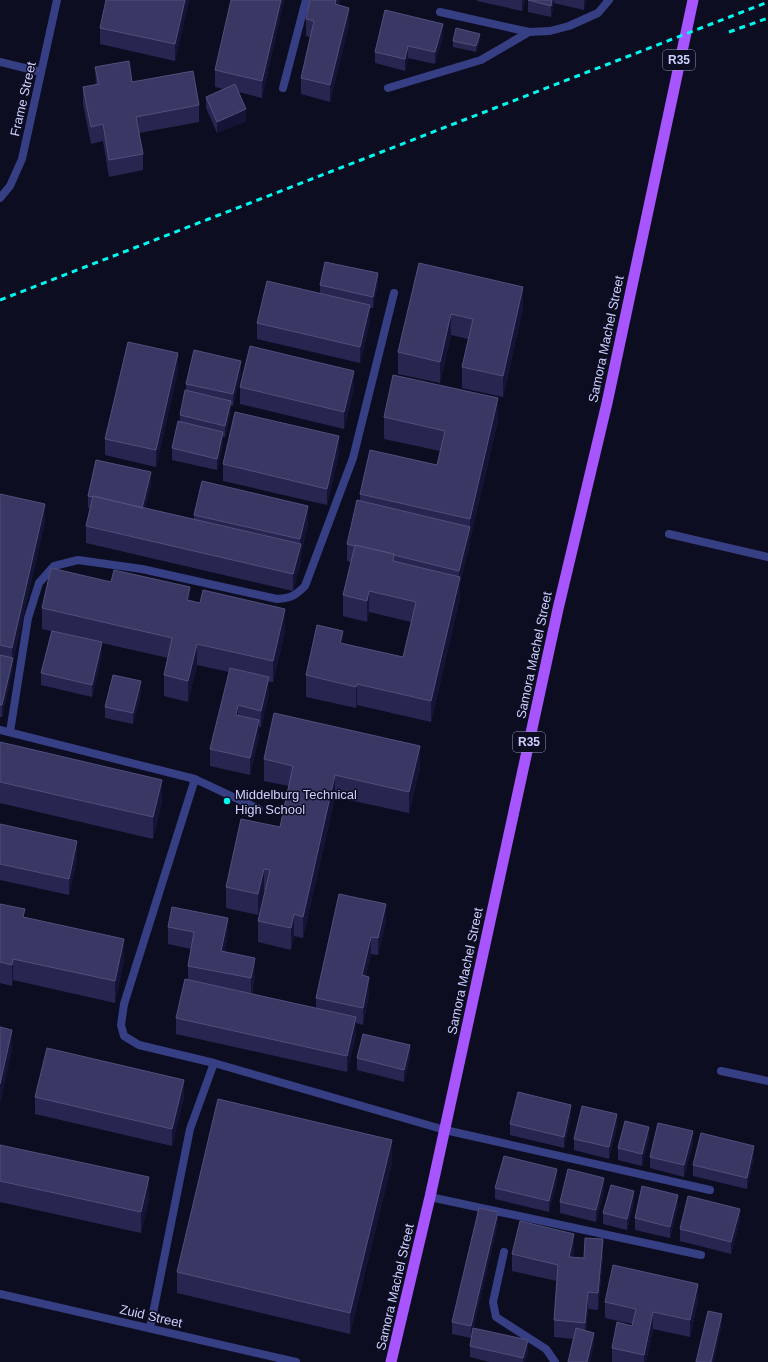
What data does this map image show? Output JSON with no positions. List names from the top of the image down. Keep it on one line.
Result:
{"streets":{"main road":["R35","Samora Machel Street"],"street":["Frame Street","Zuid Street"]},"places":["Middelburg Technical High School"]}
